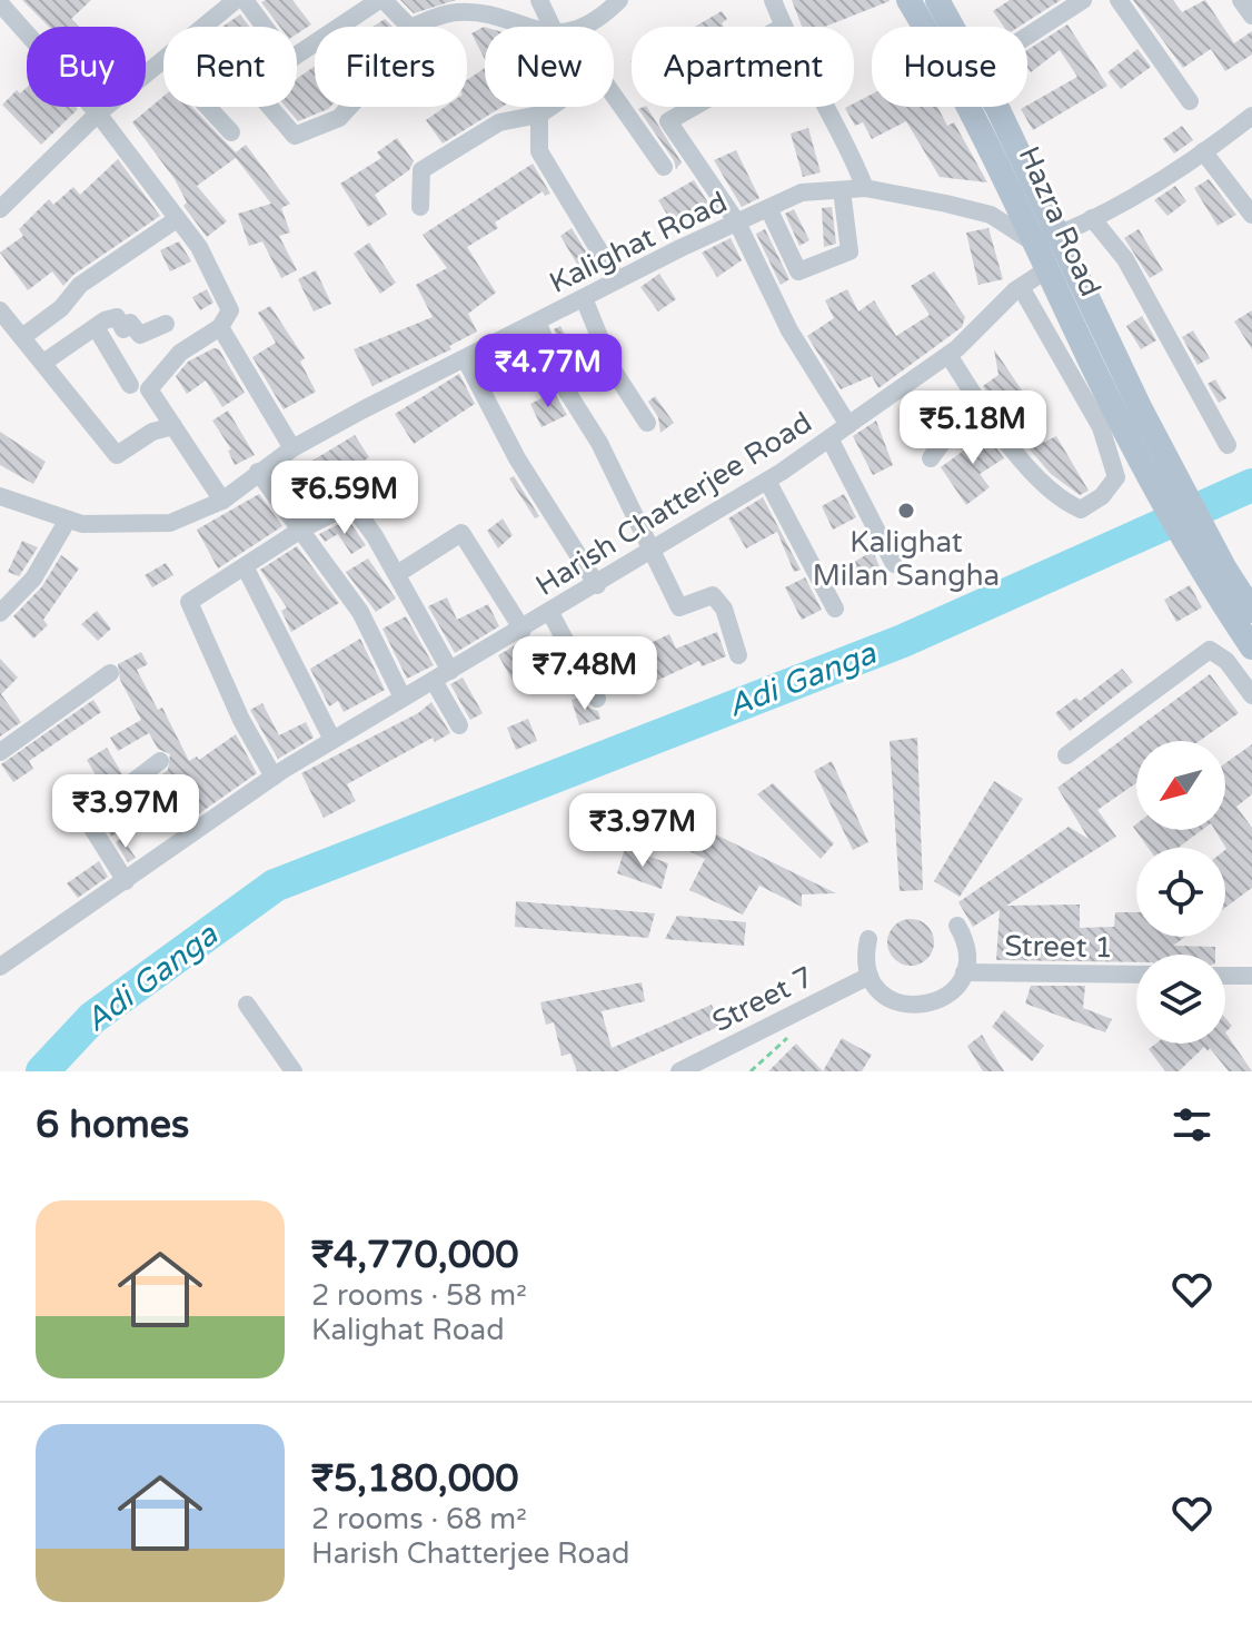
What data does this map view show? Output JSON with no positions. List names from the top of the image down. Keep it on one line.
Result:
{"streets":{"main road":["Hazra Road"],"street":["Kalighat Road","Harish Chatterjee Road","Street 1","Street 7"]},"crossings":[["Hazra Road","Kalighat Road"],["Hazra Road","Harish Chatterjee Road"]],"water":["Adi Ganga"],"places":["Kalighat Milan Sangha"],"north":"bottom left","page":{"chip":["Buy","Rent","Filters","New","Apartment","House"],"price":["₹4.77M","₹5.18M","₹6.59M","₹7.48M","₹3.97M","₹3.97M"],"heading":"6 homes","list":[{"name":"₹4,770,000","note":"2 rooms · 58 m² · Kalighat Road"},{"name":"₹5,180,000","note":"2 rooms · 68 m² · Harish Chatterjee Road"}]}}
